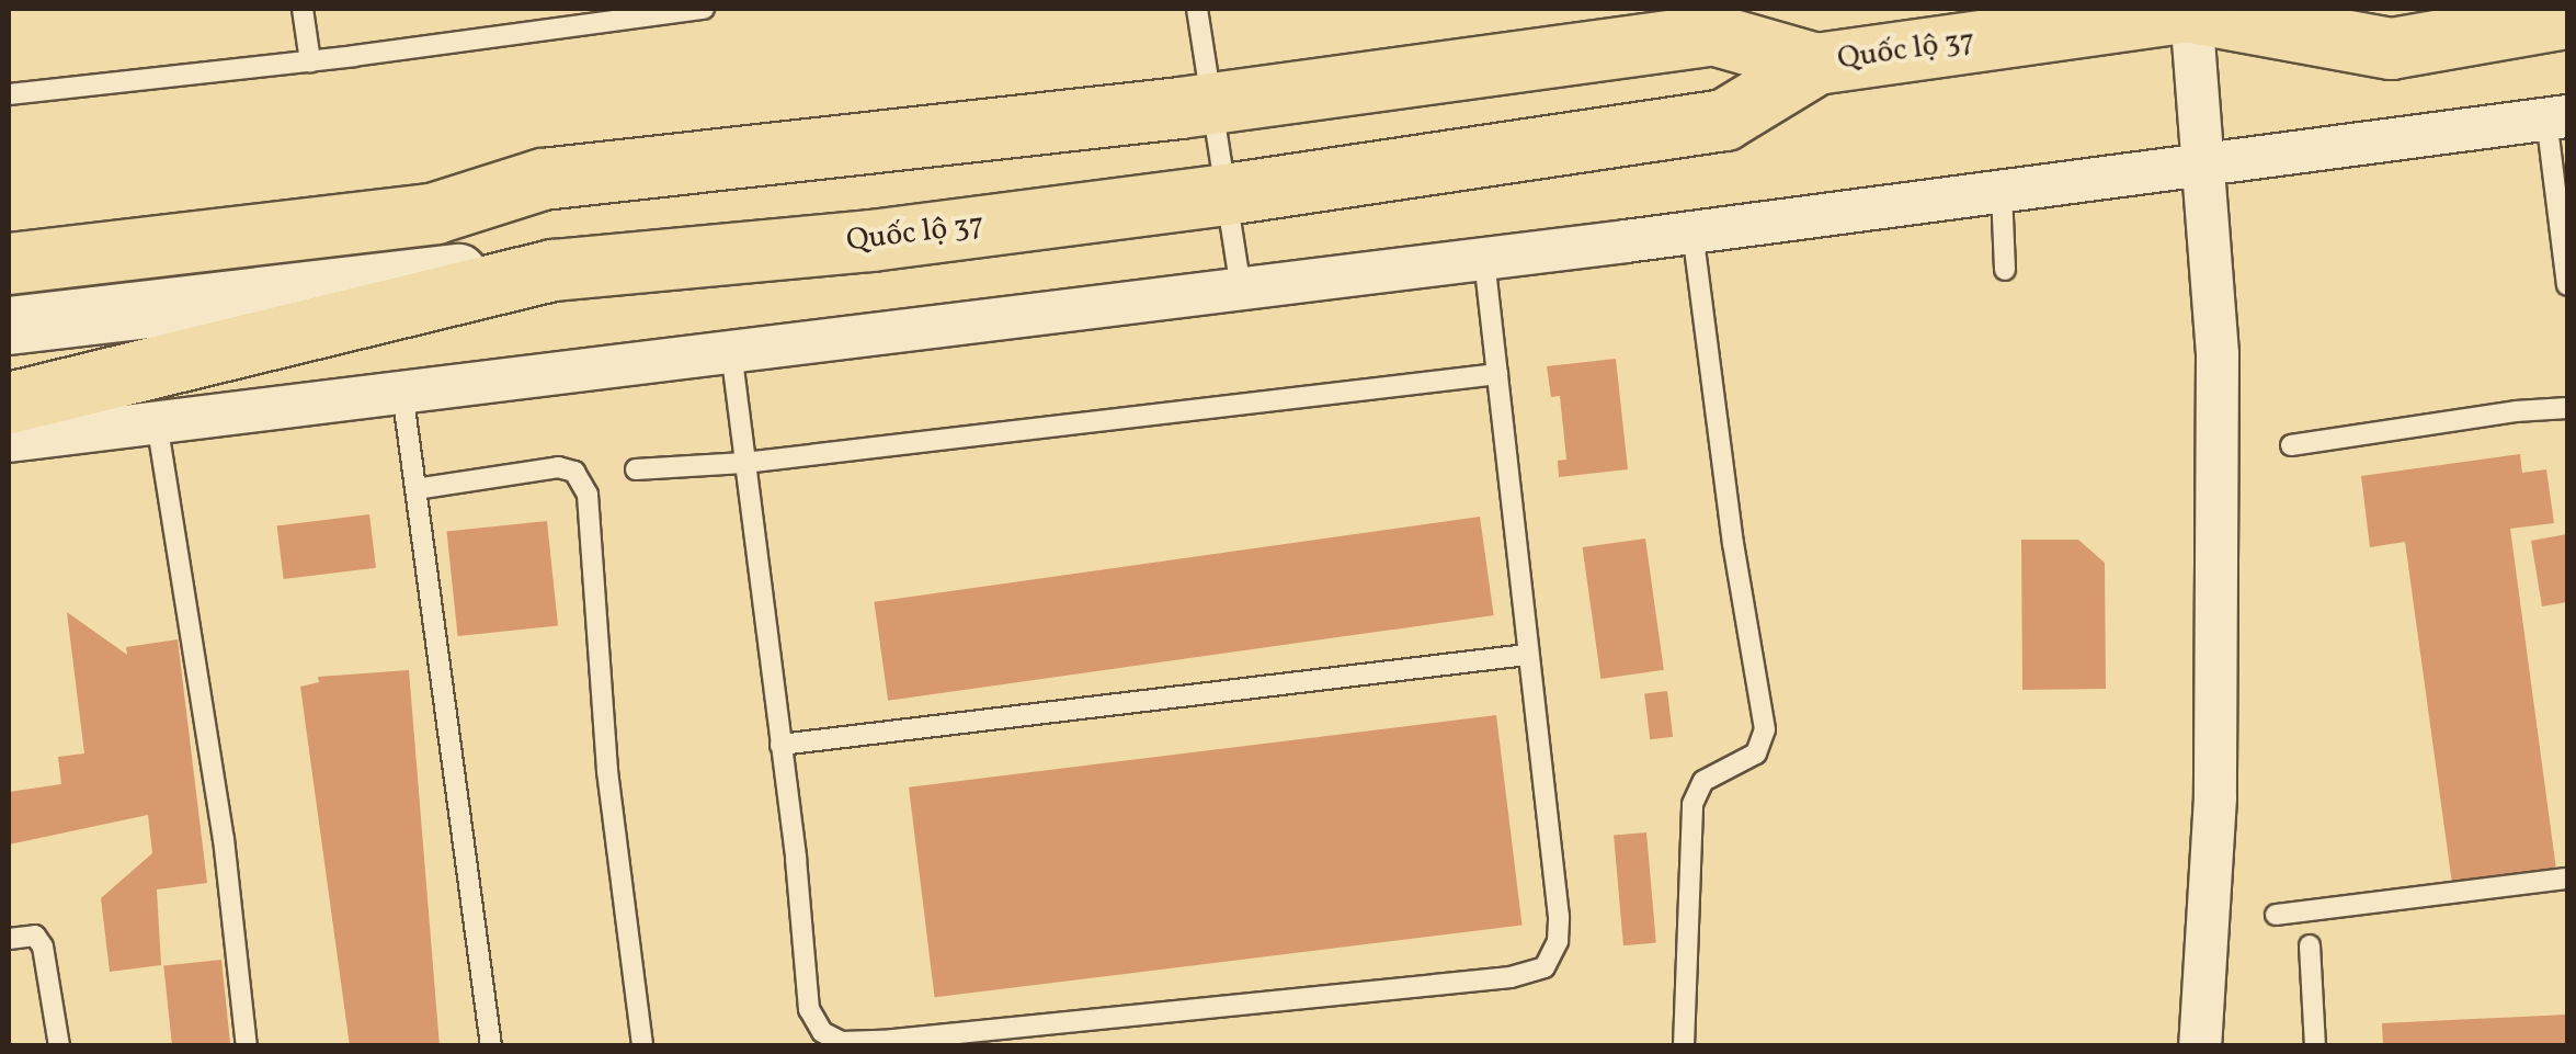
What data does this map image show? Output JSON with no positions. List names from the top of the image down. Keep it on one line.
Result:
{"streets":{"highway":["Quốc lộ 37"]}}
